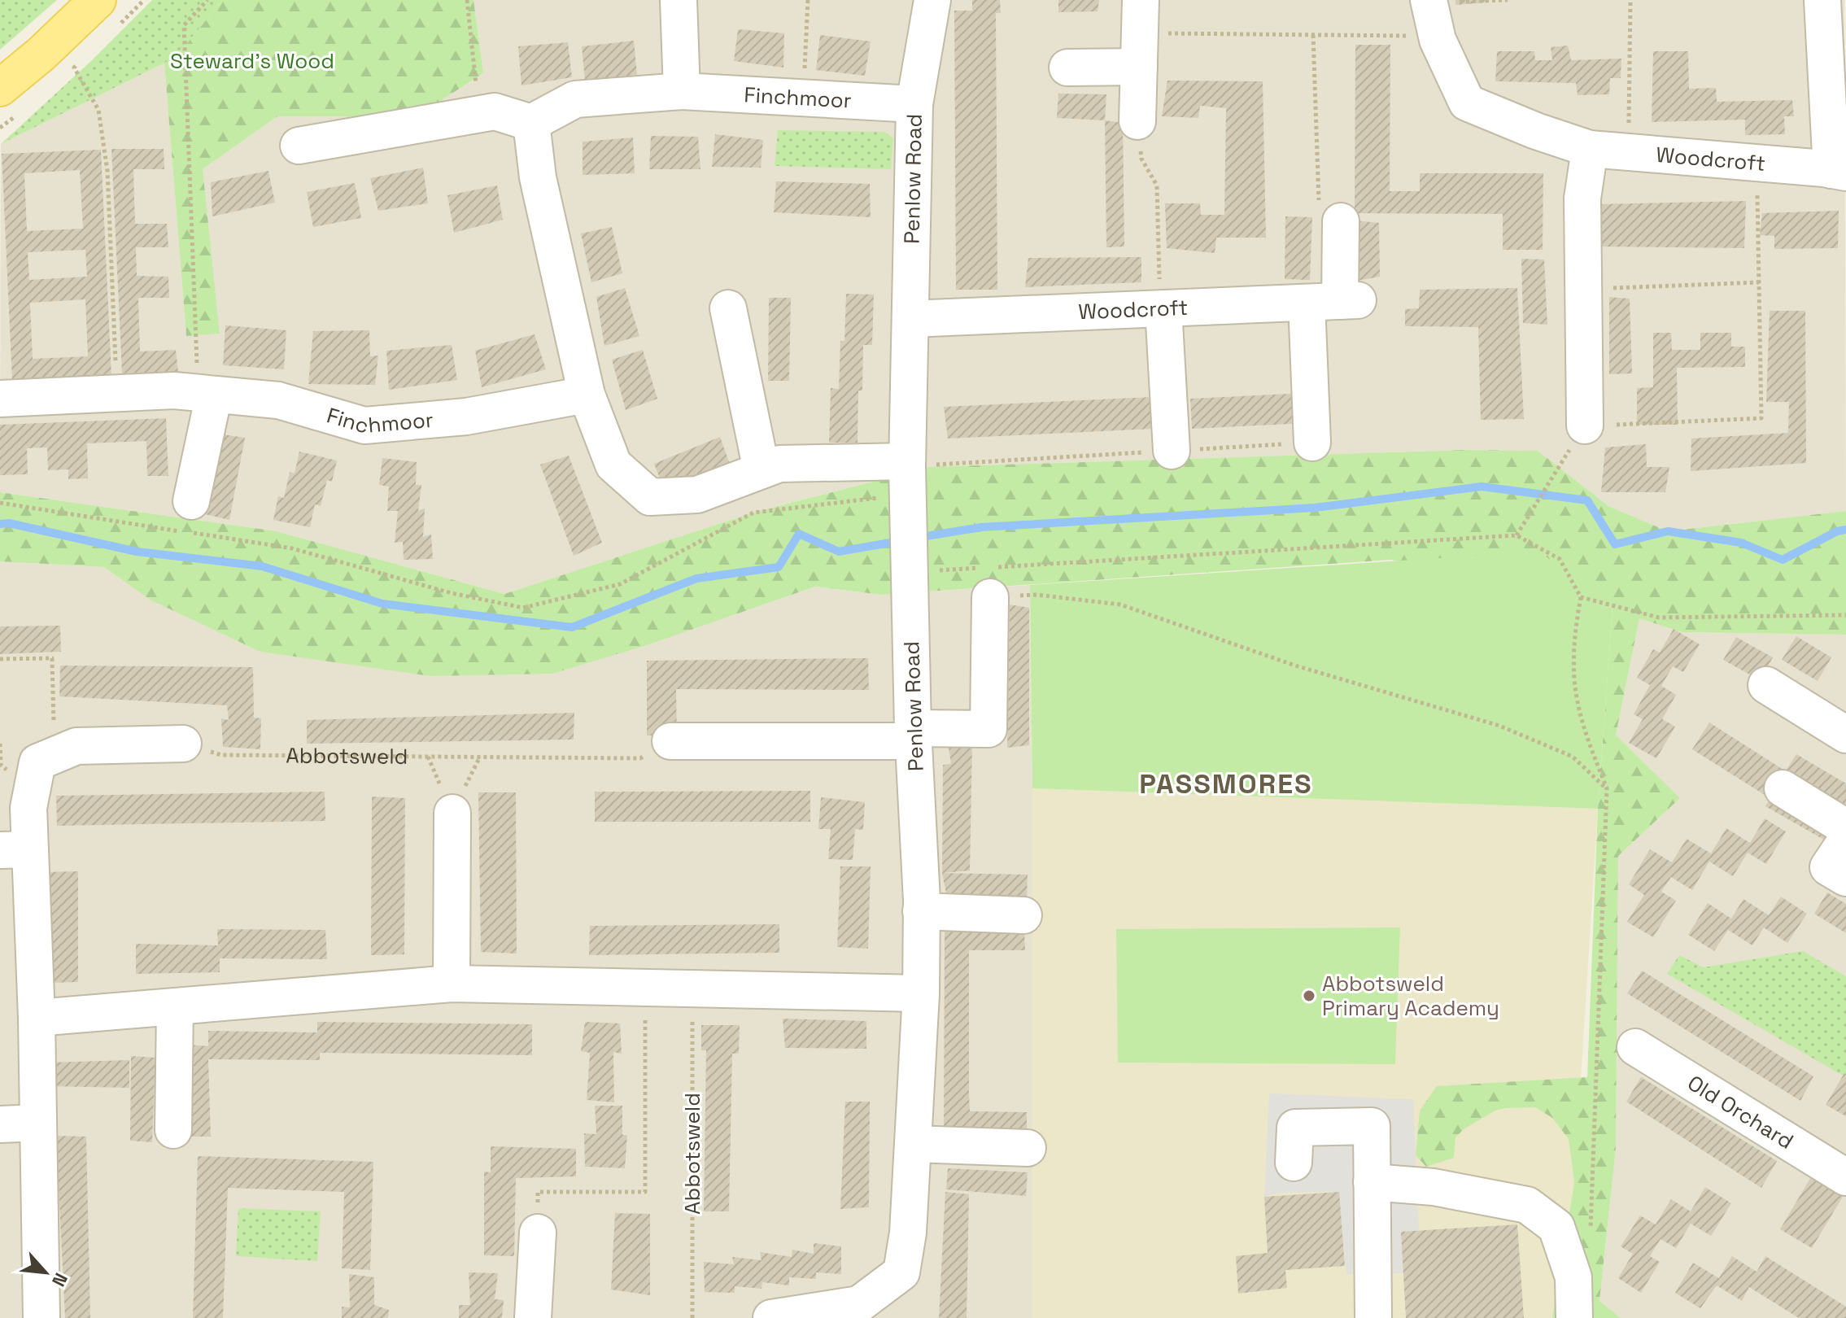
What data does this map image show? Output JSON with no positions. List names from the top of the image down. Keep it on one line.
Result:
{"streets":{"street":["Finchmoor","Woodcroft","Penlow Road","Old Orchard"],"path":["Abbotsweld"]},"crossings":[["Finchmoor","Penlow Road"],["Woodcroft","Penlow Road"]],"districts":["PASSMORES"],"parks":["Steward's Wood"],"places":["Abbotsweld Primary Academy"],"north":"bottom right"}
